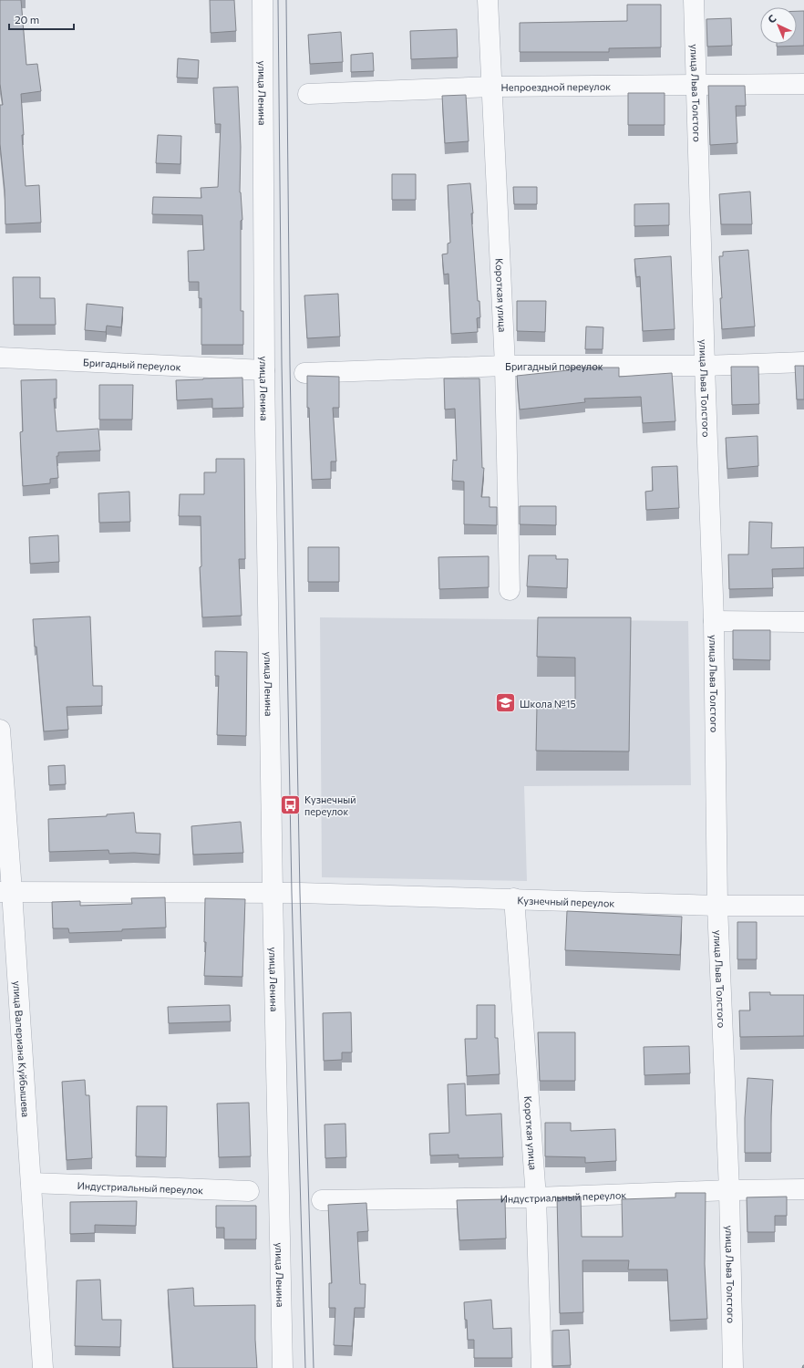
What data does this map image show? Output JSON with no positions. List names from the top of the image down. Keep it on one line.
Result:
{"streets":{"street":["Непроездной переулок","улица Ленина","улица Льва Толстого","Короткая улица","Бригадный переулок","Кузнечный переулок","улица Валериана Куйбышева","Индустриальный переулок"]},"crossings":[["Непроездной переулок","улица Льва Толстого"],["Непроездной переулок","Короткая улица"],["улица Ленина","Бригадный переулок"],["улица Ленина","Кузнечный переулок"],["улица Льва Толстого","Бригадный переулок"],["улица Льва Толстого","Кузнечный переулок"],["улица Льва Толстого","Индустриальный переулок"],["Короткая улица","Бригадный переулок"],["Короткая улица","Кузнечный переулок"],["Короткая улица","Индустриальный переулок"],["Кузнечный переулок","улица Валериана Куйбышева"],["улица Валериана Куйбышева","Индустриальный переулок"]],"places":{"school or university":["Школа №15"],"bus stop":["Кузнечный переулок"]},"scale_bar":"20 m","north":"top left"}
